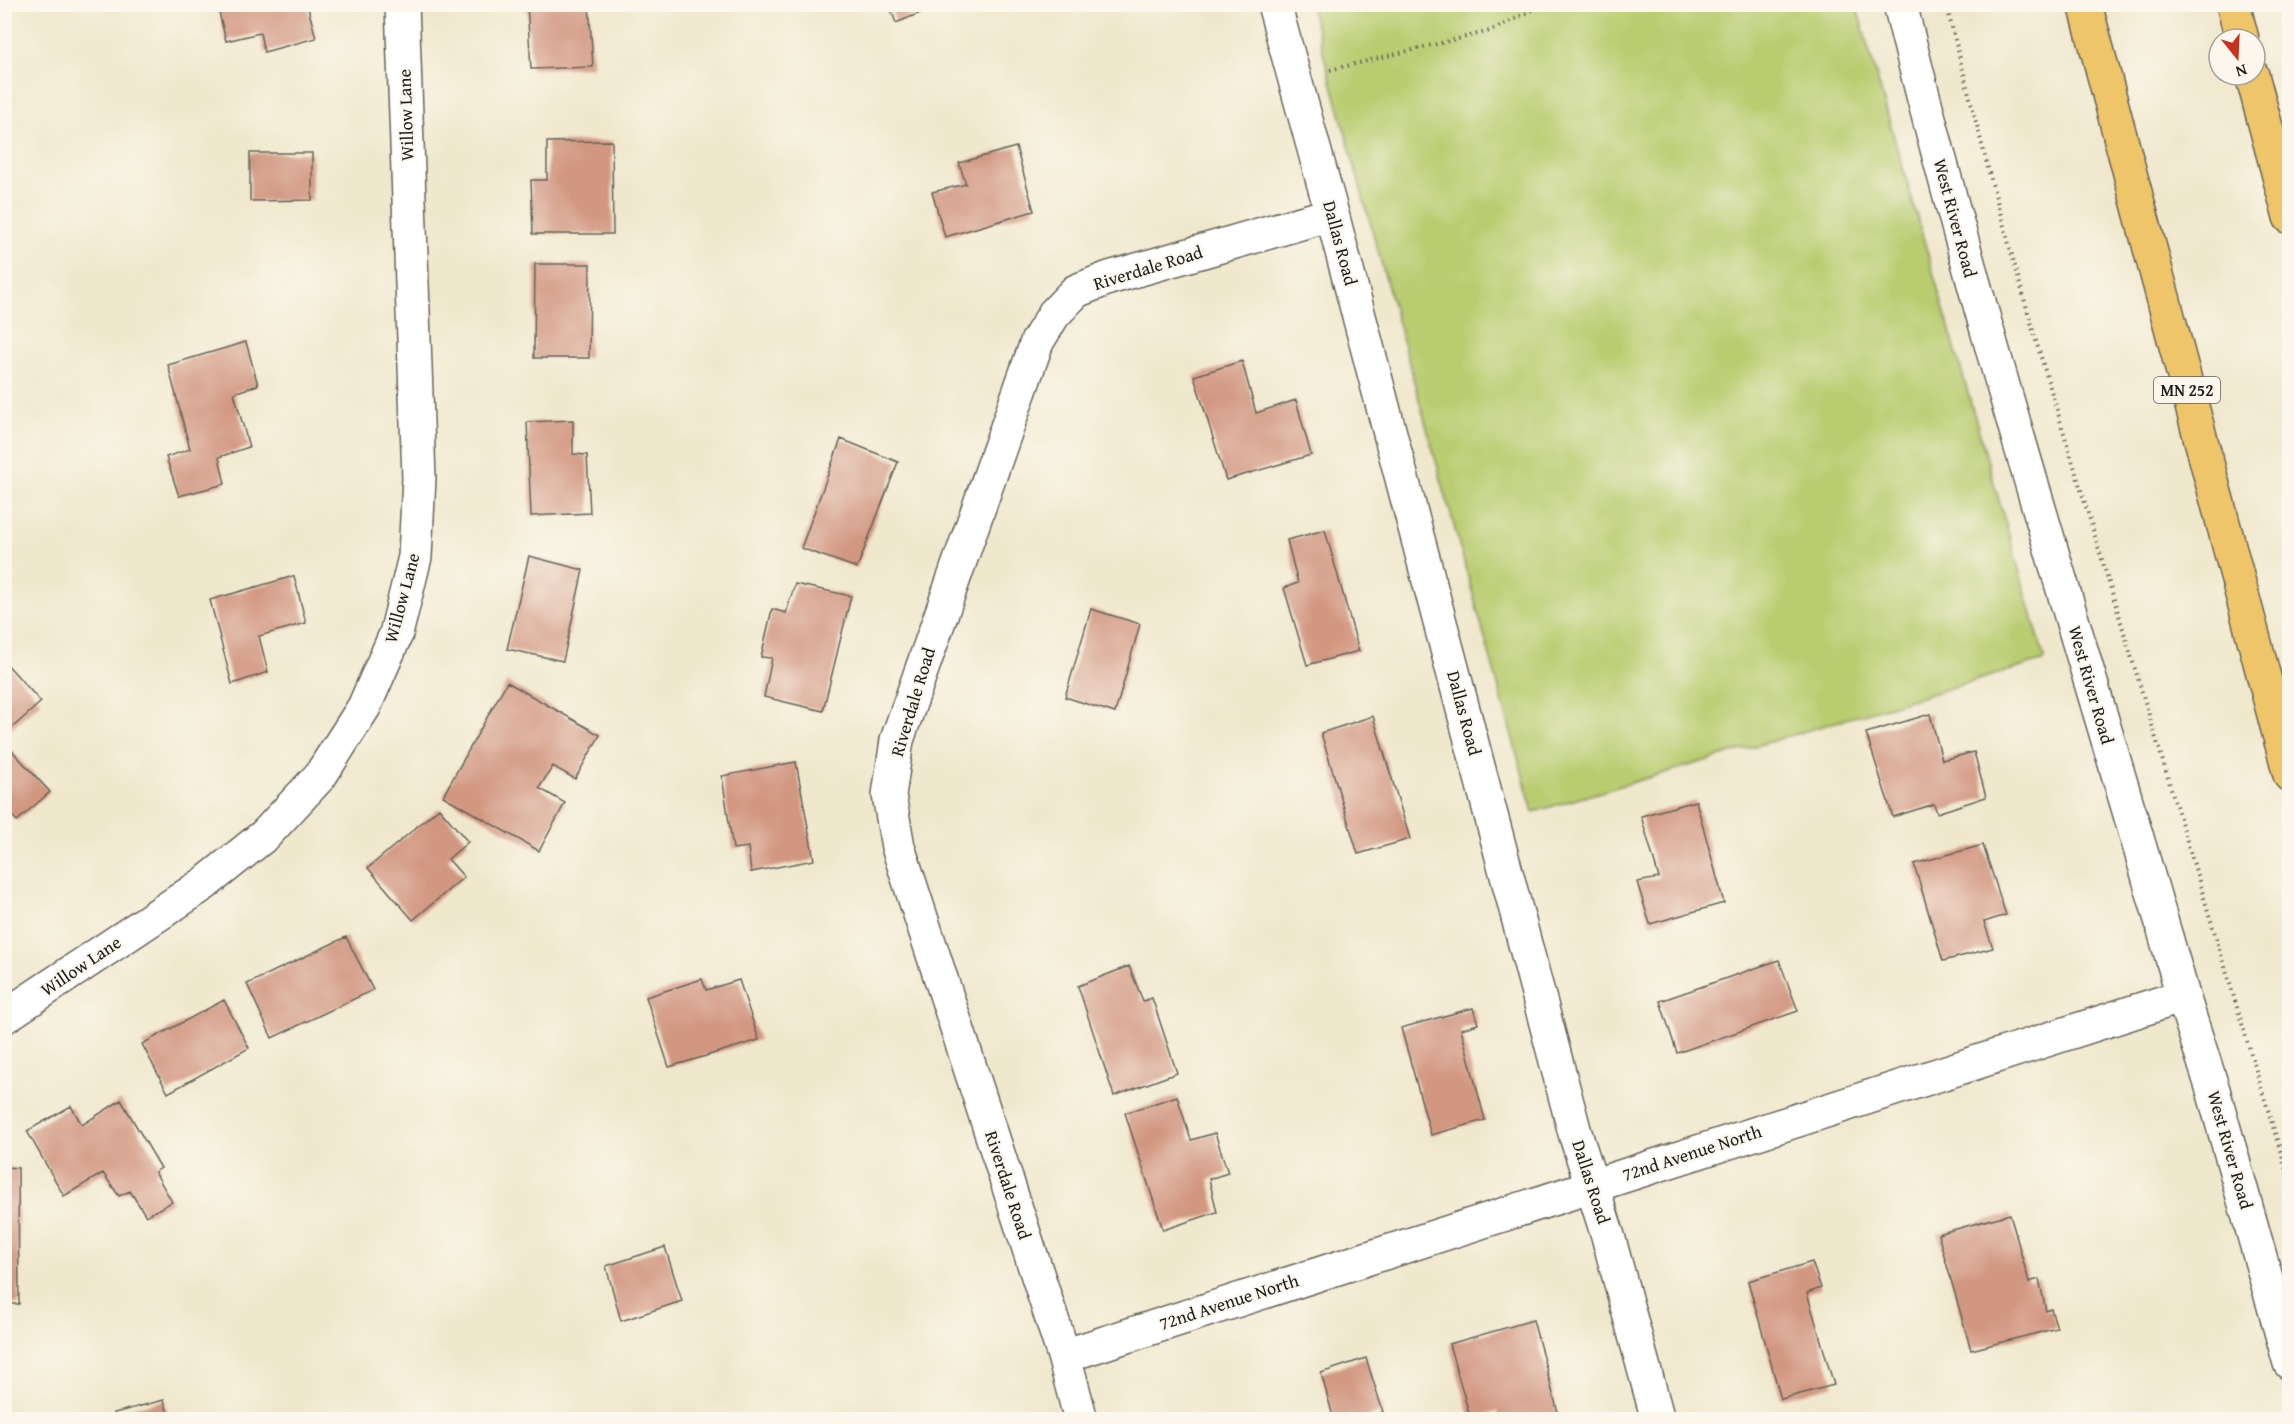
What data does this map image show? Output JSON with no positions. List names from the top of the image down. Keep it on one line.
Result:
{"streets":{"highway":["MN 252"],"street":["Willow Lane","West River Road","Dallas Road","Riverdale Road","72nd Avenue North"]},"crossings":[["West River Road","72nd Avenue North"],["Dallas Road","Riverdale Road"],["Dallas Road","72nd Avenue North"],["Riverdale Road","72nd Avenue North"]],"north":"bottom"}
